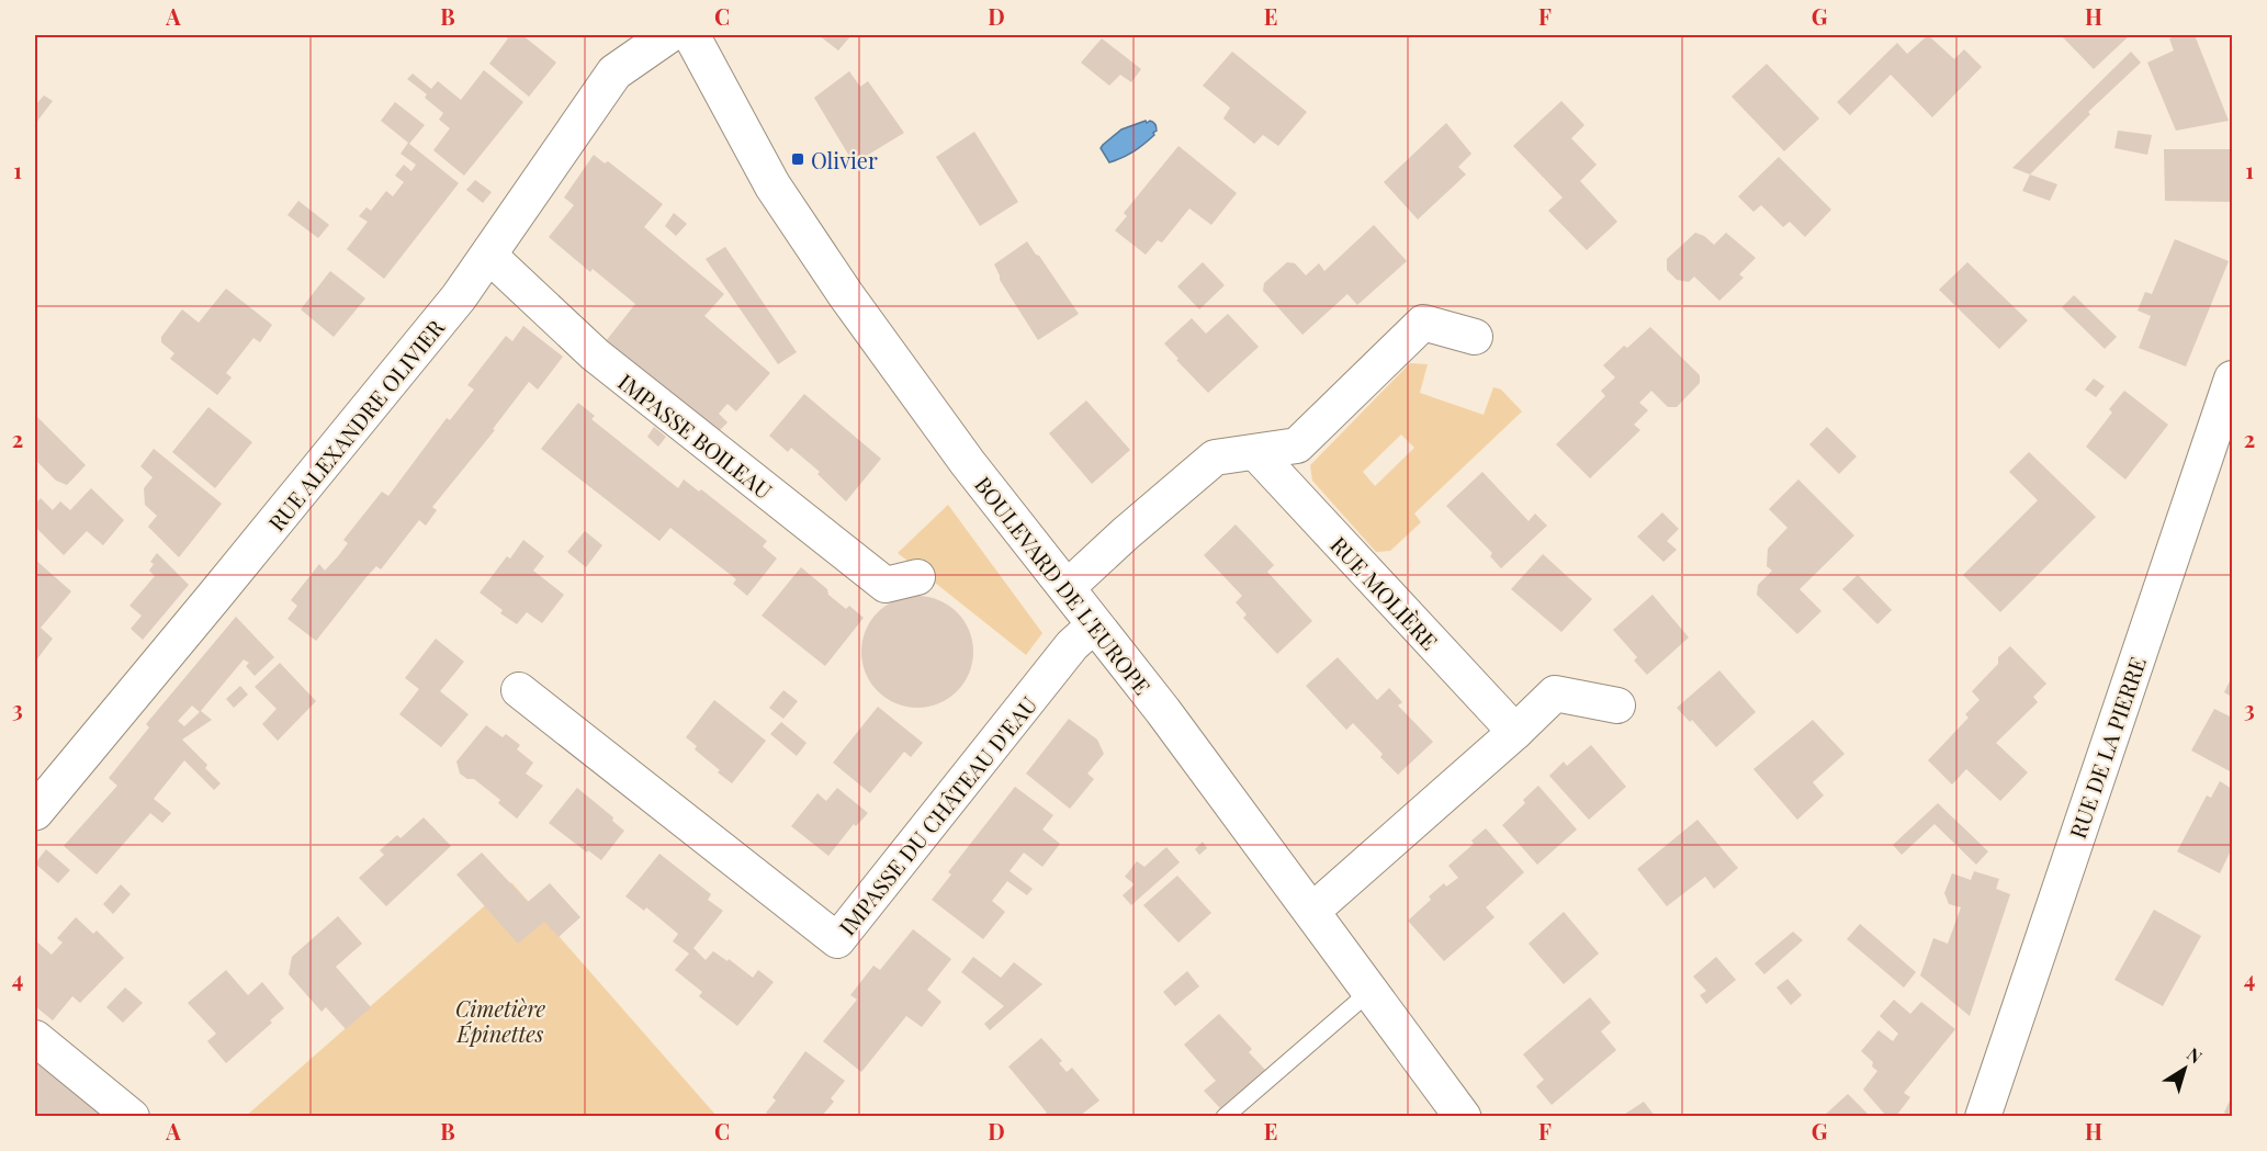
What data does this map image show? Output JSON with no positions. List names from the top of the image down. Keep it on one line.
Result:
{"streets":{"street":["RUE ALEXANDRE OLIVIER","IMPASSE BOILEAU","BOULEVARD DE L'EUROPE","RUE MOLIÈRE","RUE DE LA PIERRE","IMPASSE DU CHÂTEAU D'EAU"]},"crossings":[["RUE ALEXANDRE OLIVIER","IMPASSE BOILEAU"],["BOULEVARD DE L'EUROPE","IMPASSE DU CHÂTEAU D'EAU"]],"parks":["Cimetière Épinettes"],"places":{"transit":["Olivier"]},"north":"top right","grid":{"columns":["A","B","C","D","E","F","G","H"],"rows":["1","2","3","4"]}}
